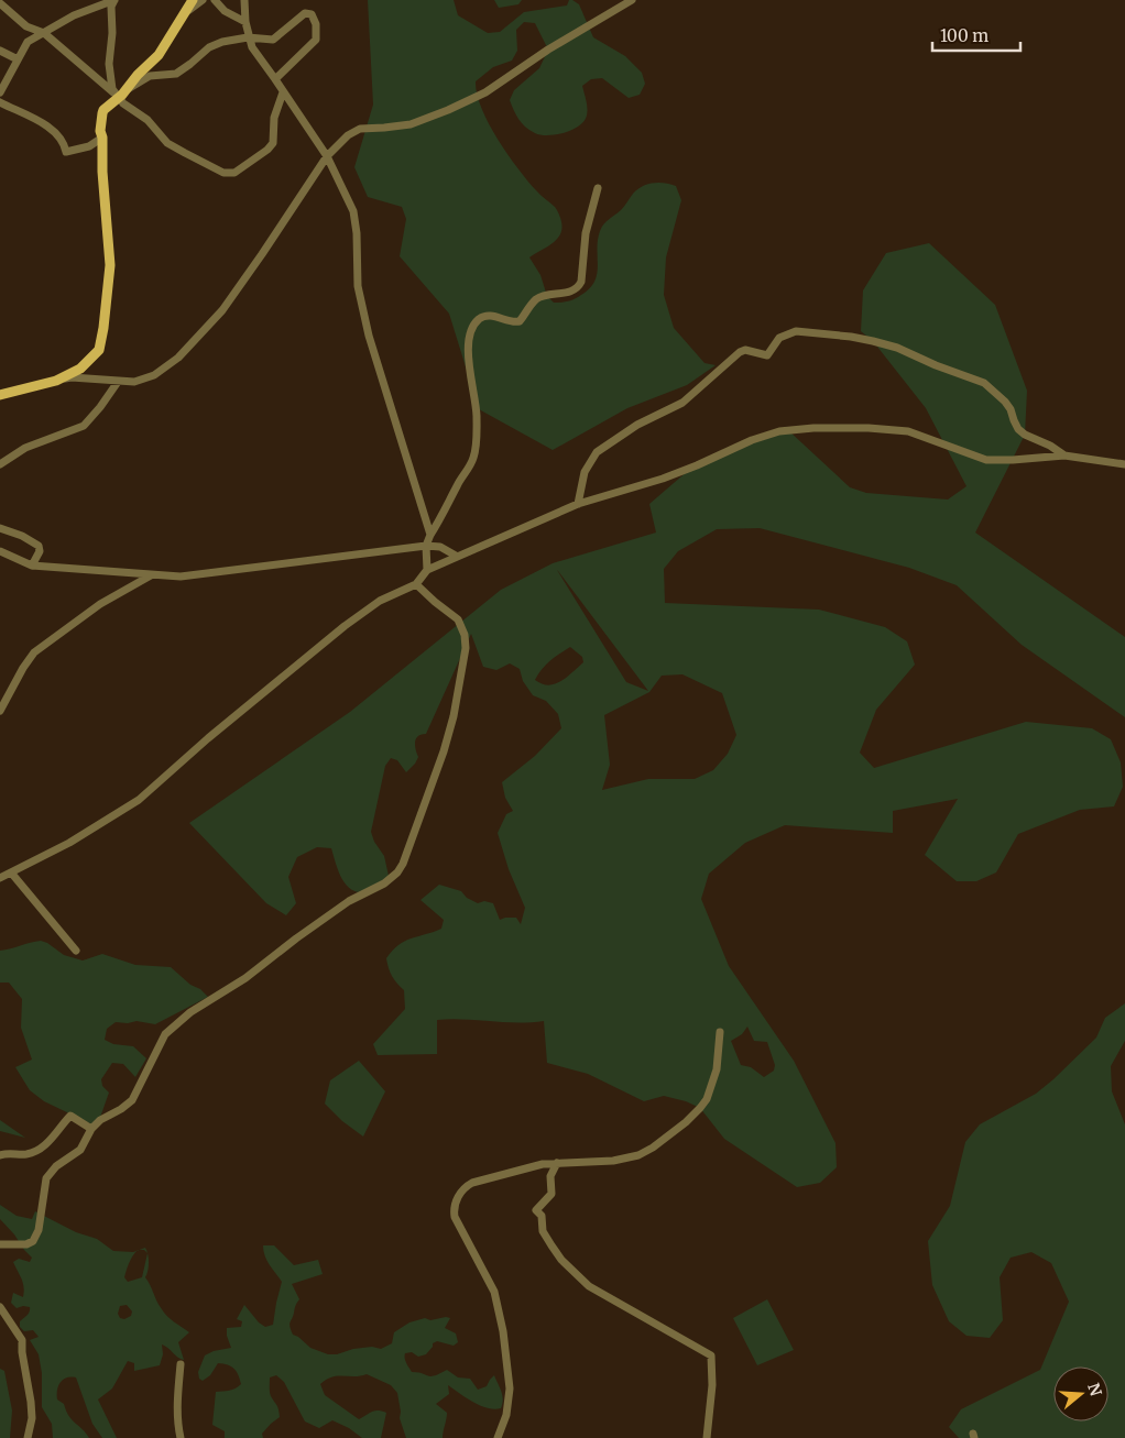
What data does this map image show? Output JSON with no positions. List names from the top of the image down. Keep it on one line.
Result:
{"scale_bar":"100 m","north":"right"}
